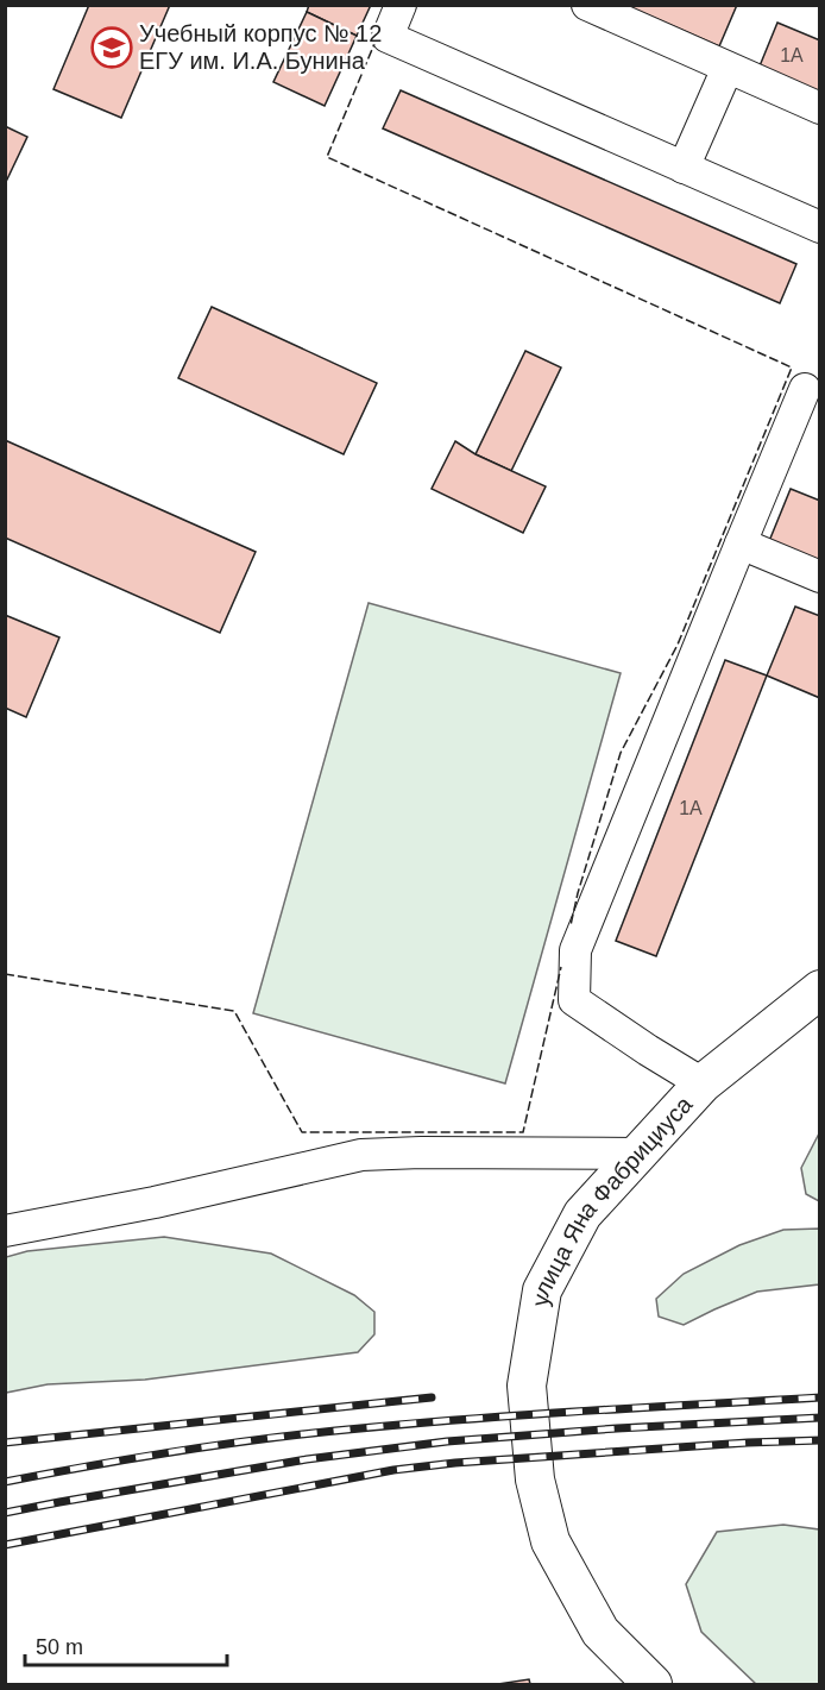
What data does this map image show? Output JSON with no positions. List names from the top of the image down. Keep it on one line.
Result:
{"streets":{"main road":["улица Яна Фабрициуса"]},"places":{"school or university":["Учебный корпус № 12 ЕГУ им. И.А. Бунина"]},"house_numbers":["1А","1А"],"scale_bar":"50 m"}
